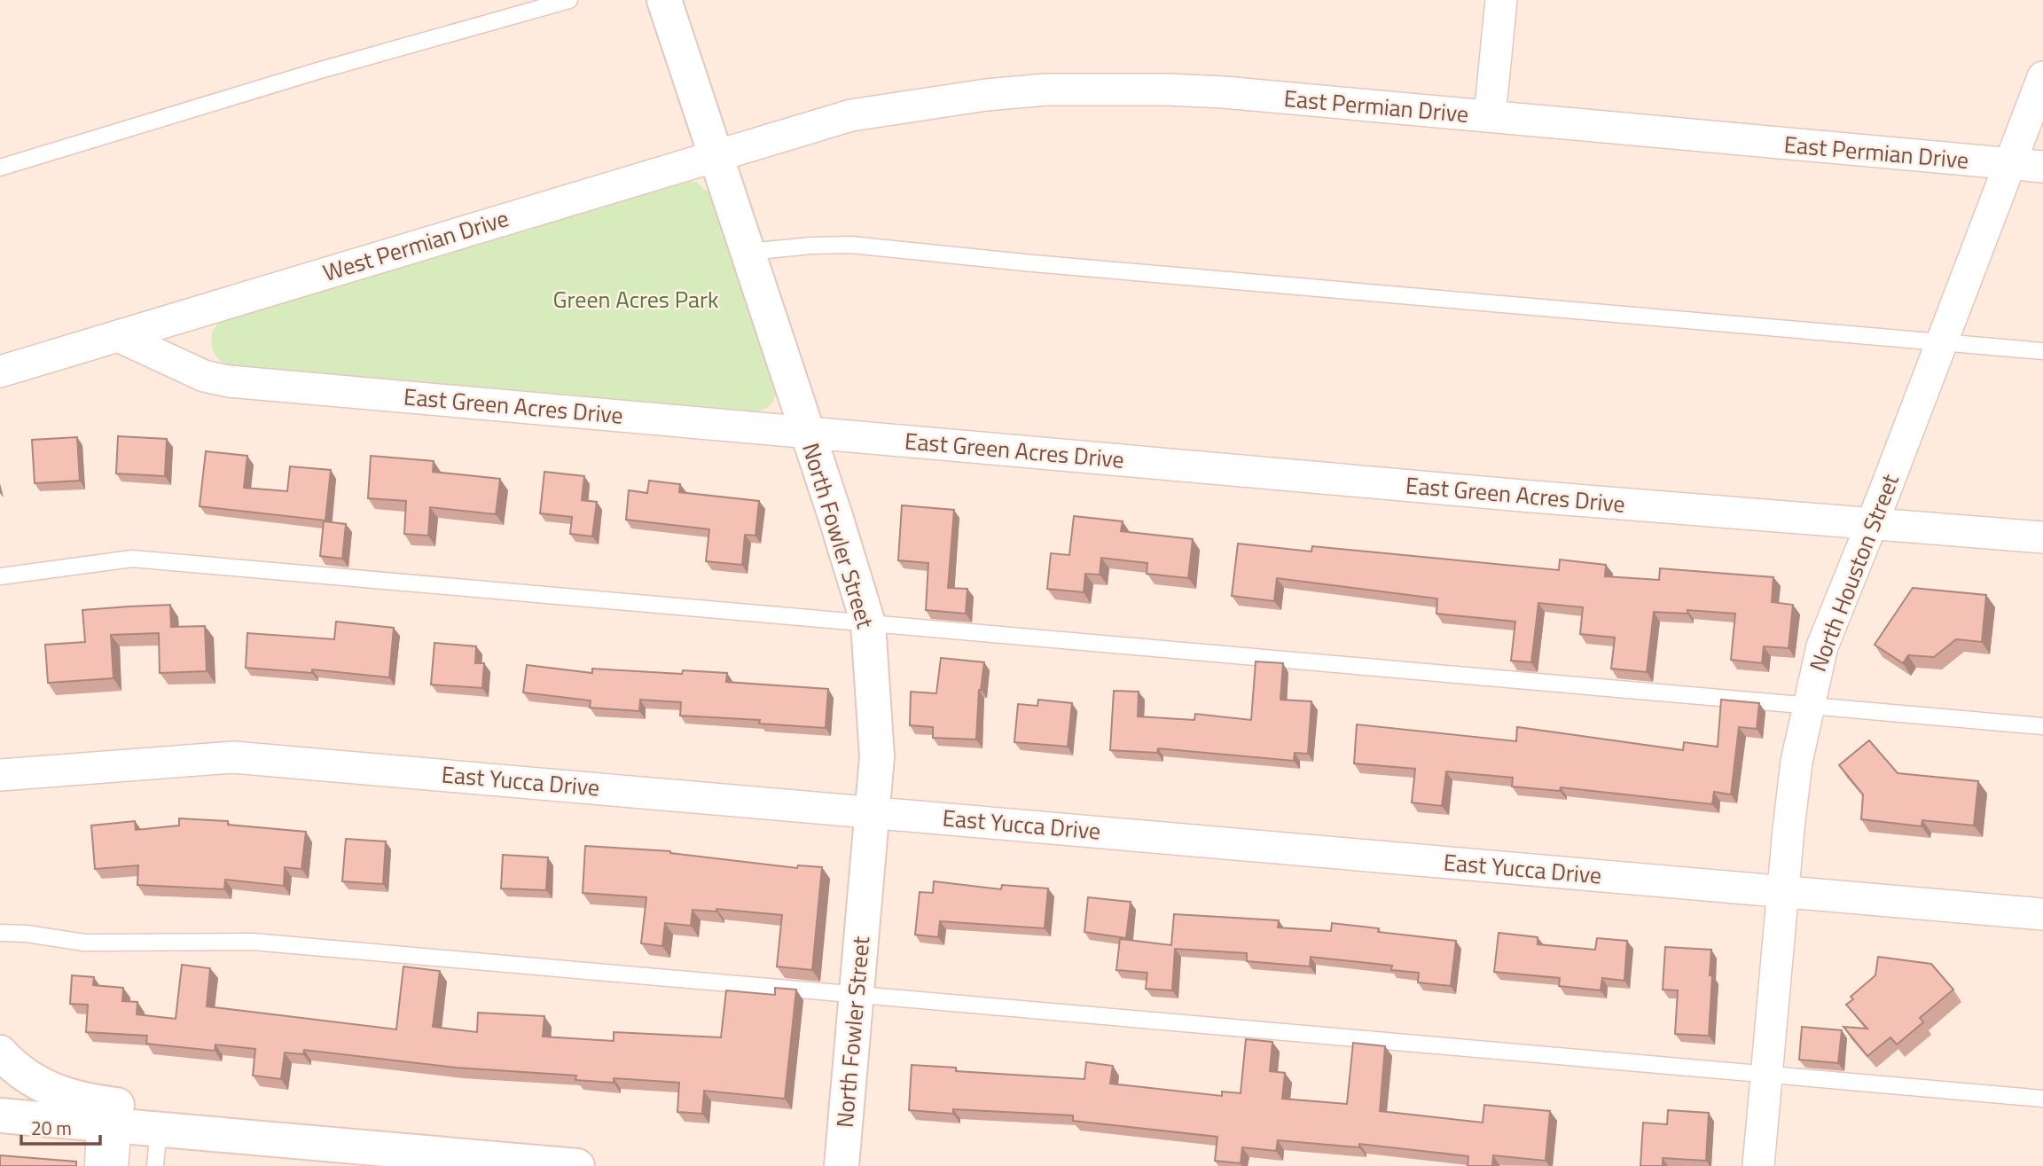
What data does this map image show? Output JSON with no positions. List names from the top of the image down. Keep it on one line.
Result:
{"streets":{"street":["East Permian Drive","West Permian Drive","East Green Acres Drive","North Fowler Street","North Houston Street","East Yucca Drive"]},"crossings":[["East Permian Drive","West Permian Drive"],["East Permian Drive","North Fowler Street"],["East Permian Drive","North Houston Street"],["West Permian Drive","East Green Acres Drive"],["West Permian Drive","North Fowler Street"],["East Green Acres Drive","North Fowler Street"],["East Green Acres Drive","North Houston Street"],["North Fowler Street","East Yucca Drive"],["North Houston Street","East Yucca Drive"]],"parks":["Green Acres Park"],"scale_bar":"20 m"}
